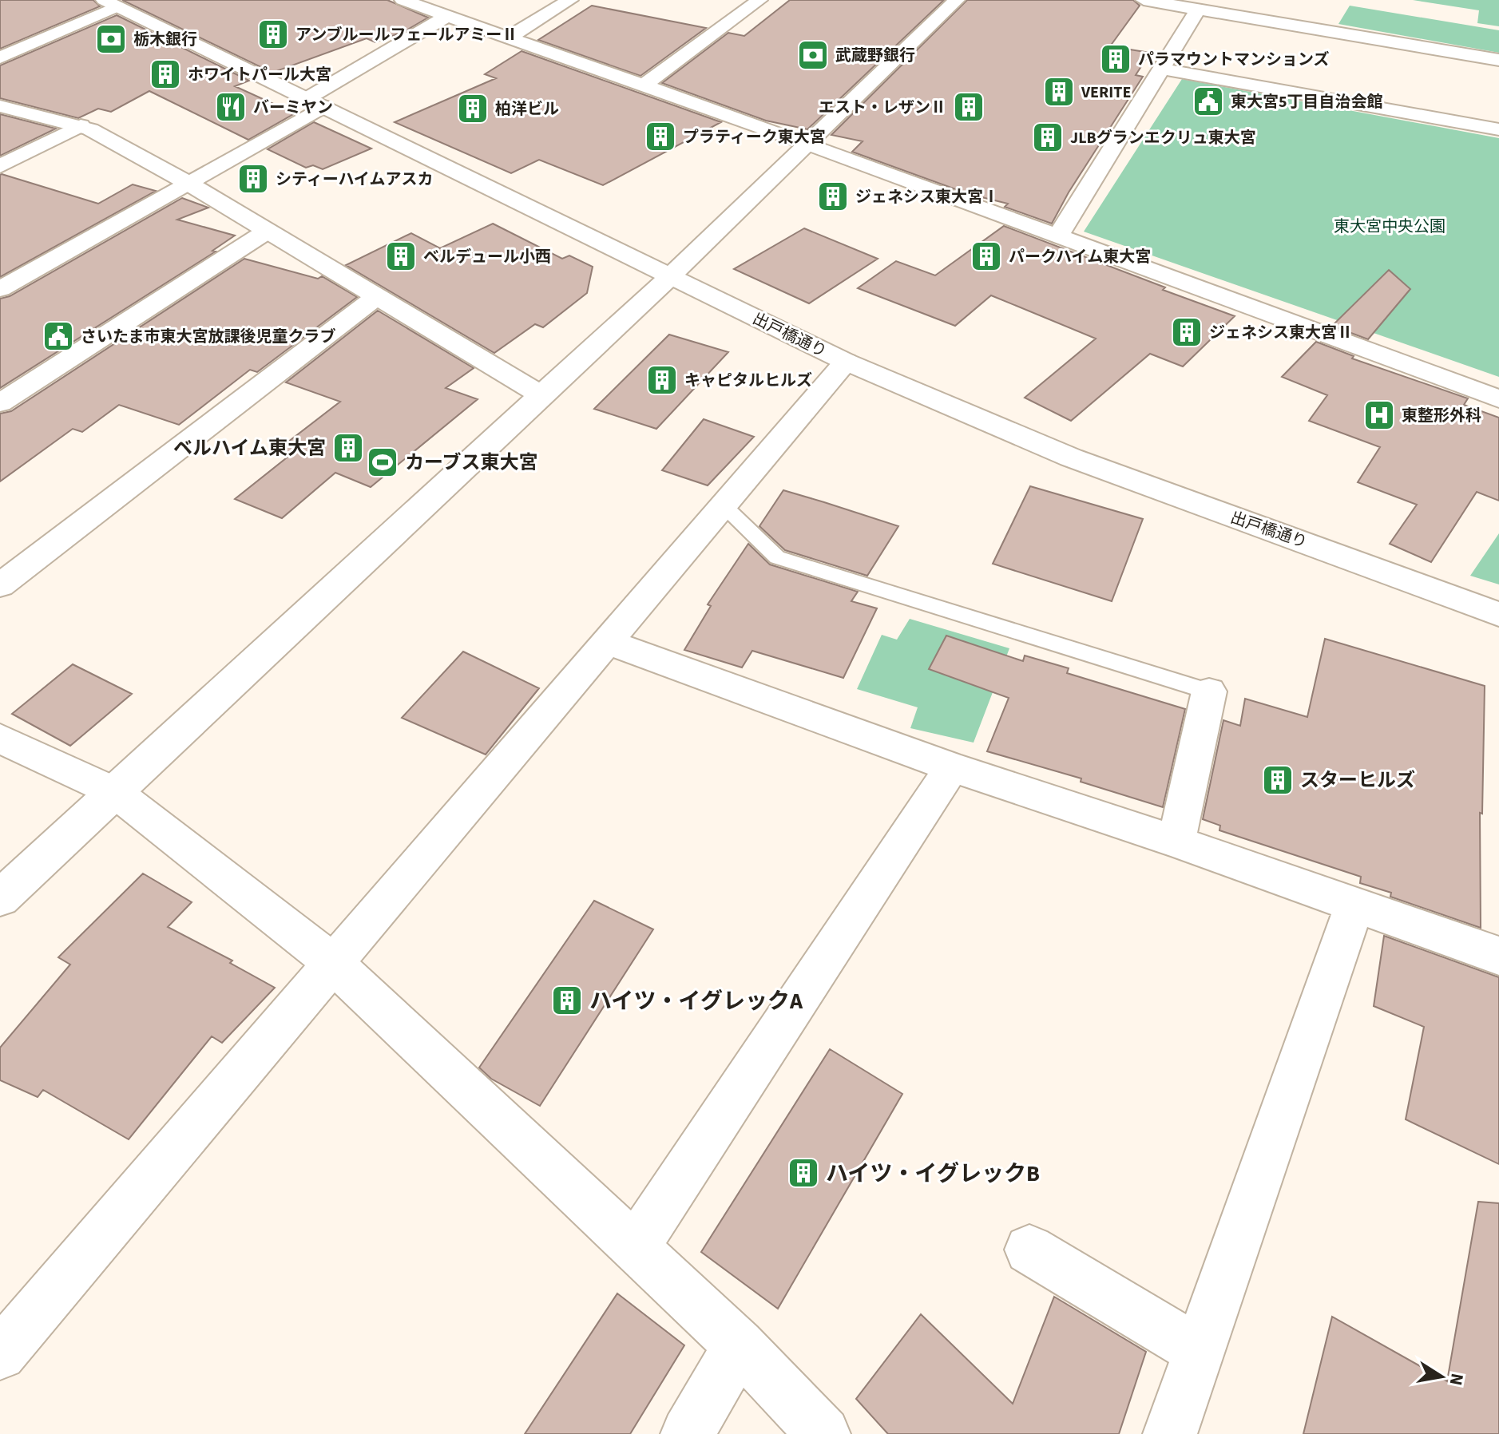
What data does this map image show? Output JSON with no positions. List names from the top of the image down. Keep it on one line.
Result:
{"streets":{"street":["出戸橋通り"]},"parks":["東大宮中央公園"],"places":{"building":["アンブルールフェールアミーⅡ","パラマウントマンションズ","ホワイトパール大宮","VERITE","エスト・レザンⅡ","柏洋ビル","プラティーク東大宮","JLBグランエクリュ東大宮","シティーハイムアスカ","ジェネシス東大宮Ⅰ","ベルデュール小西","パークハイム東大宮","ジェネシス東大宮Ⅱ","キャピタルヒルズ","ベルハイム東大宮","スターヒルズ","ハイツ・イグレックA","ハイツ・イグレックB"],"bank":["栃木銀行","武蔵野銀行"],"public building":["東大宮5丁目自治会館","さいたま市東大宮放課後児童クラブ"],"restaurant":["バーミヤン"],"hospital":["東整形外科"],"sports":["カーブス東大宮"]},"north":"right"}
